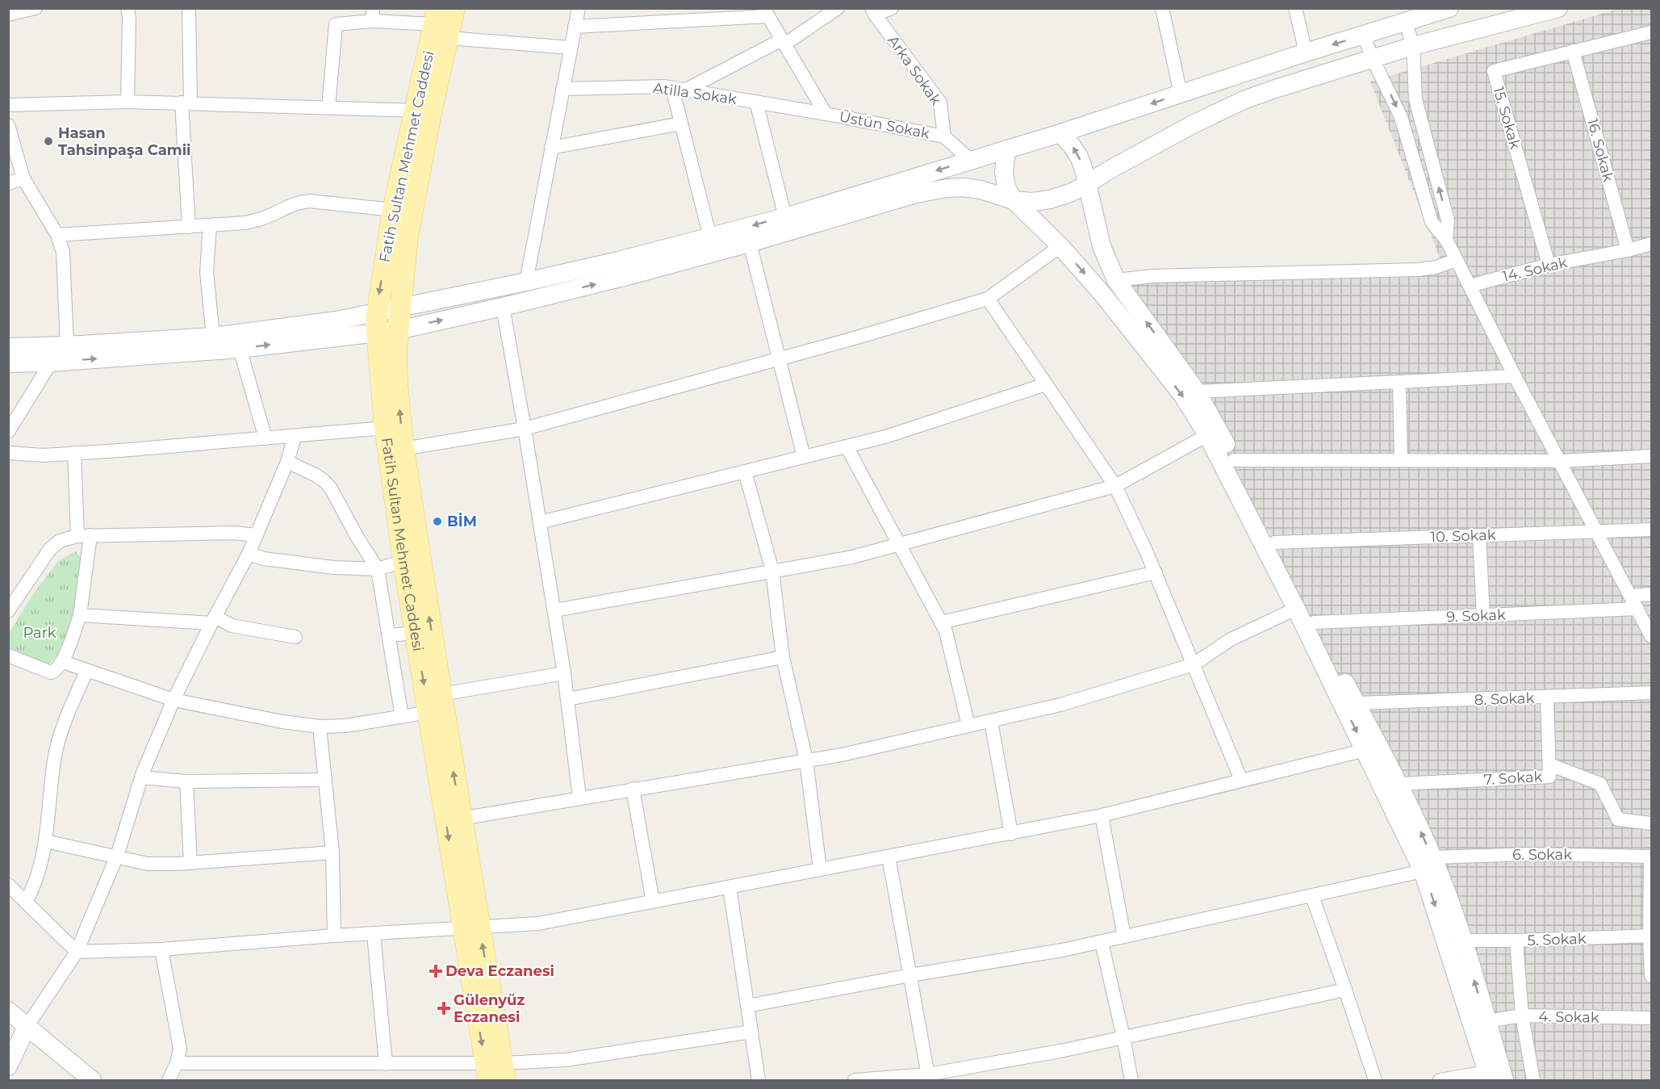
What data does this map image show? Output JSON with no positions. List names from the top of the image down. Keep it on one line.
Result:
{"streets":{"main road":["Fatih Sultan Mehmet Caddesi"],"street":["Arka Sokak","Atilla Sokak","15. Sokak","Üstün Sokak","16. Sokak","14. Sokak","10. Sokak","9. Sokak","8. Sokak","7. Sokak","6. Sokak","5. Sokak","4. Sokak"]},"crossings":[["Arka Sokak","Üstün Sokak"],["Atilla Sokak","Üstün Sokak"],["15. Sokak","16. Sokak"],["15. Sokak","14. Sokak"],["16. Sokak","14. Sokak"],["8. Sokak","7. Sokak"]],"parks":["Park"],"places":{"other":["Hasan Tahsinpaşa Camii","BİM"],"health":["Deva Eczanesi","Gülenyüz Eczanesi"]}}
